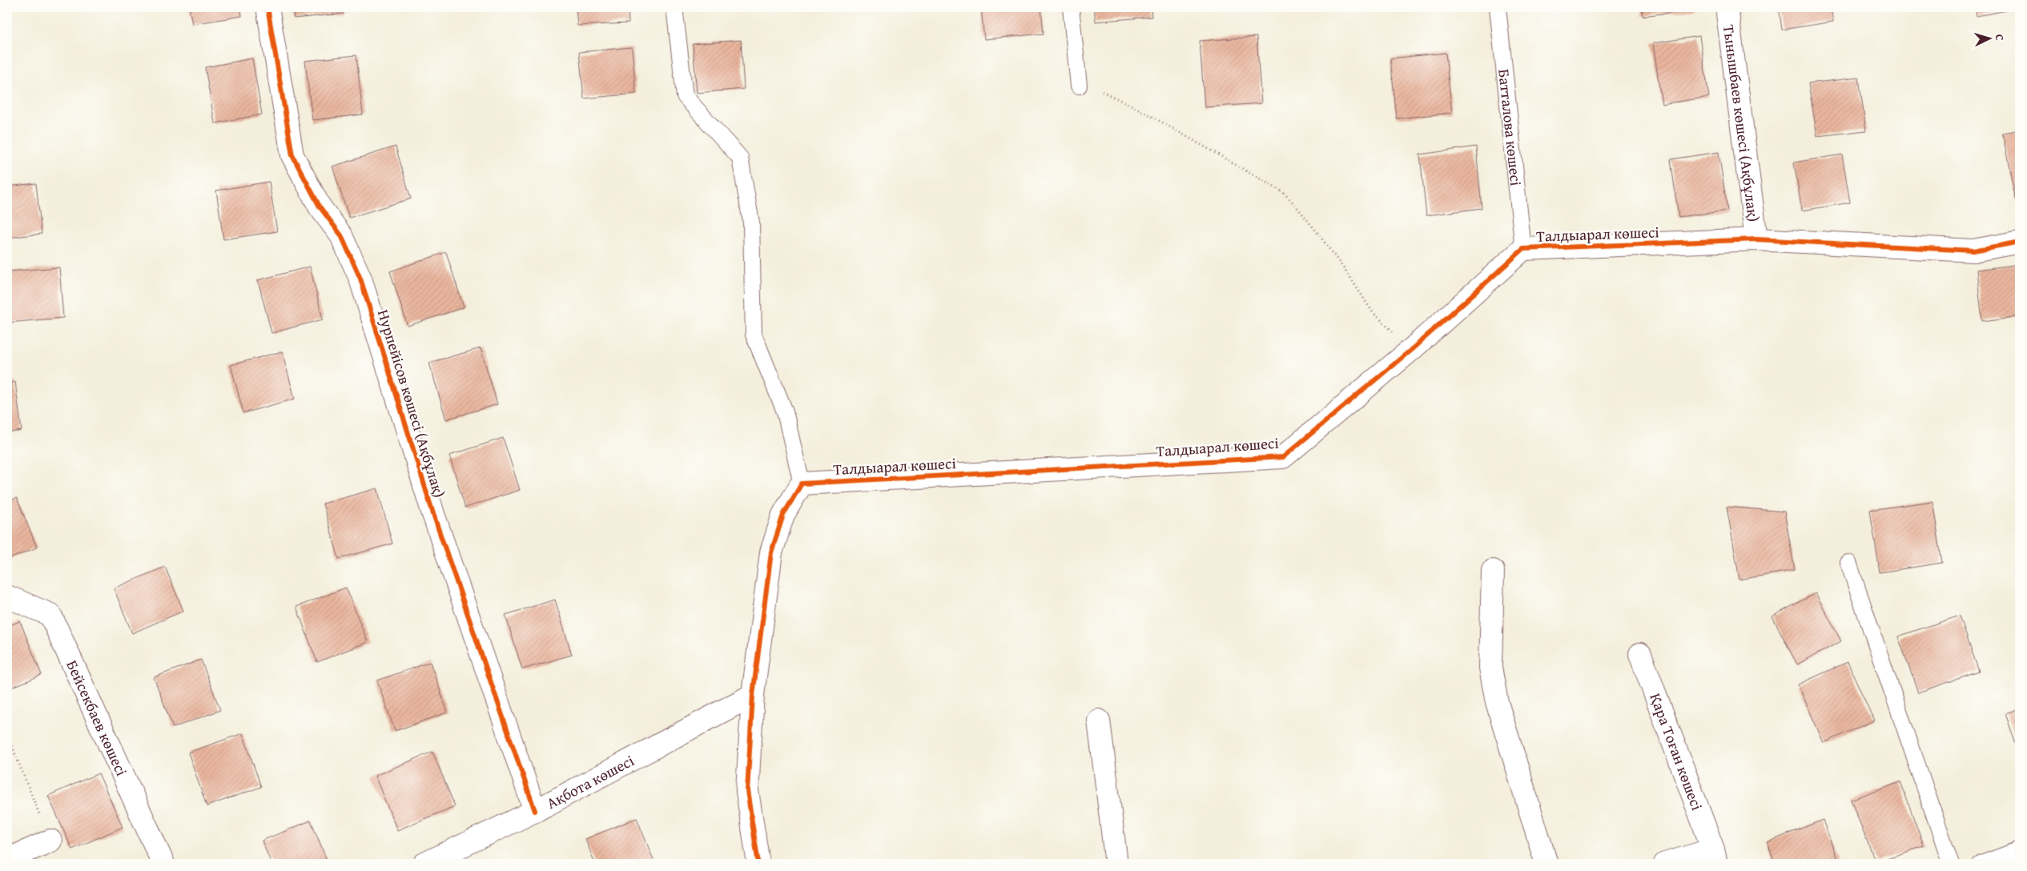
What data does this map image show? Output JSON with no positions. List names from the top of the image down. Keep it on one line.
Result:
{"streets":{"street":["Тынышбаев көшесі (Ақбұлақ)","Талдыарал көшесі","Нурпейісов көшесі (Ақбұлақ)","Бейсекбаев көшесі","Қара Тоған көшесі","Ақбота көшесі"],"lane":["Батталова көшесі"]},"crossings":[["Тынышбаев көшесі (Ақбұлақ)","Талдыарал көшесі"],["Батталова көшесі","Талдыарал көшесі"],["Нурпейісов көшесі (Ақбұлақ)","Ақбота көшесі"]],"north":"right"}
